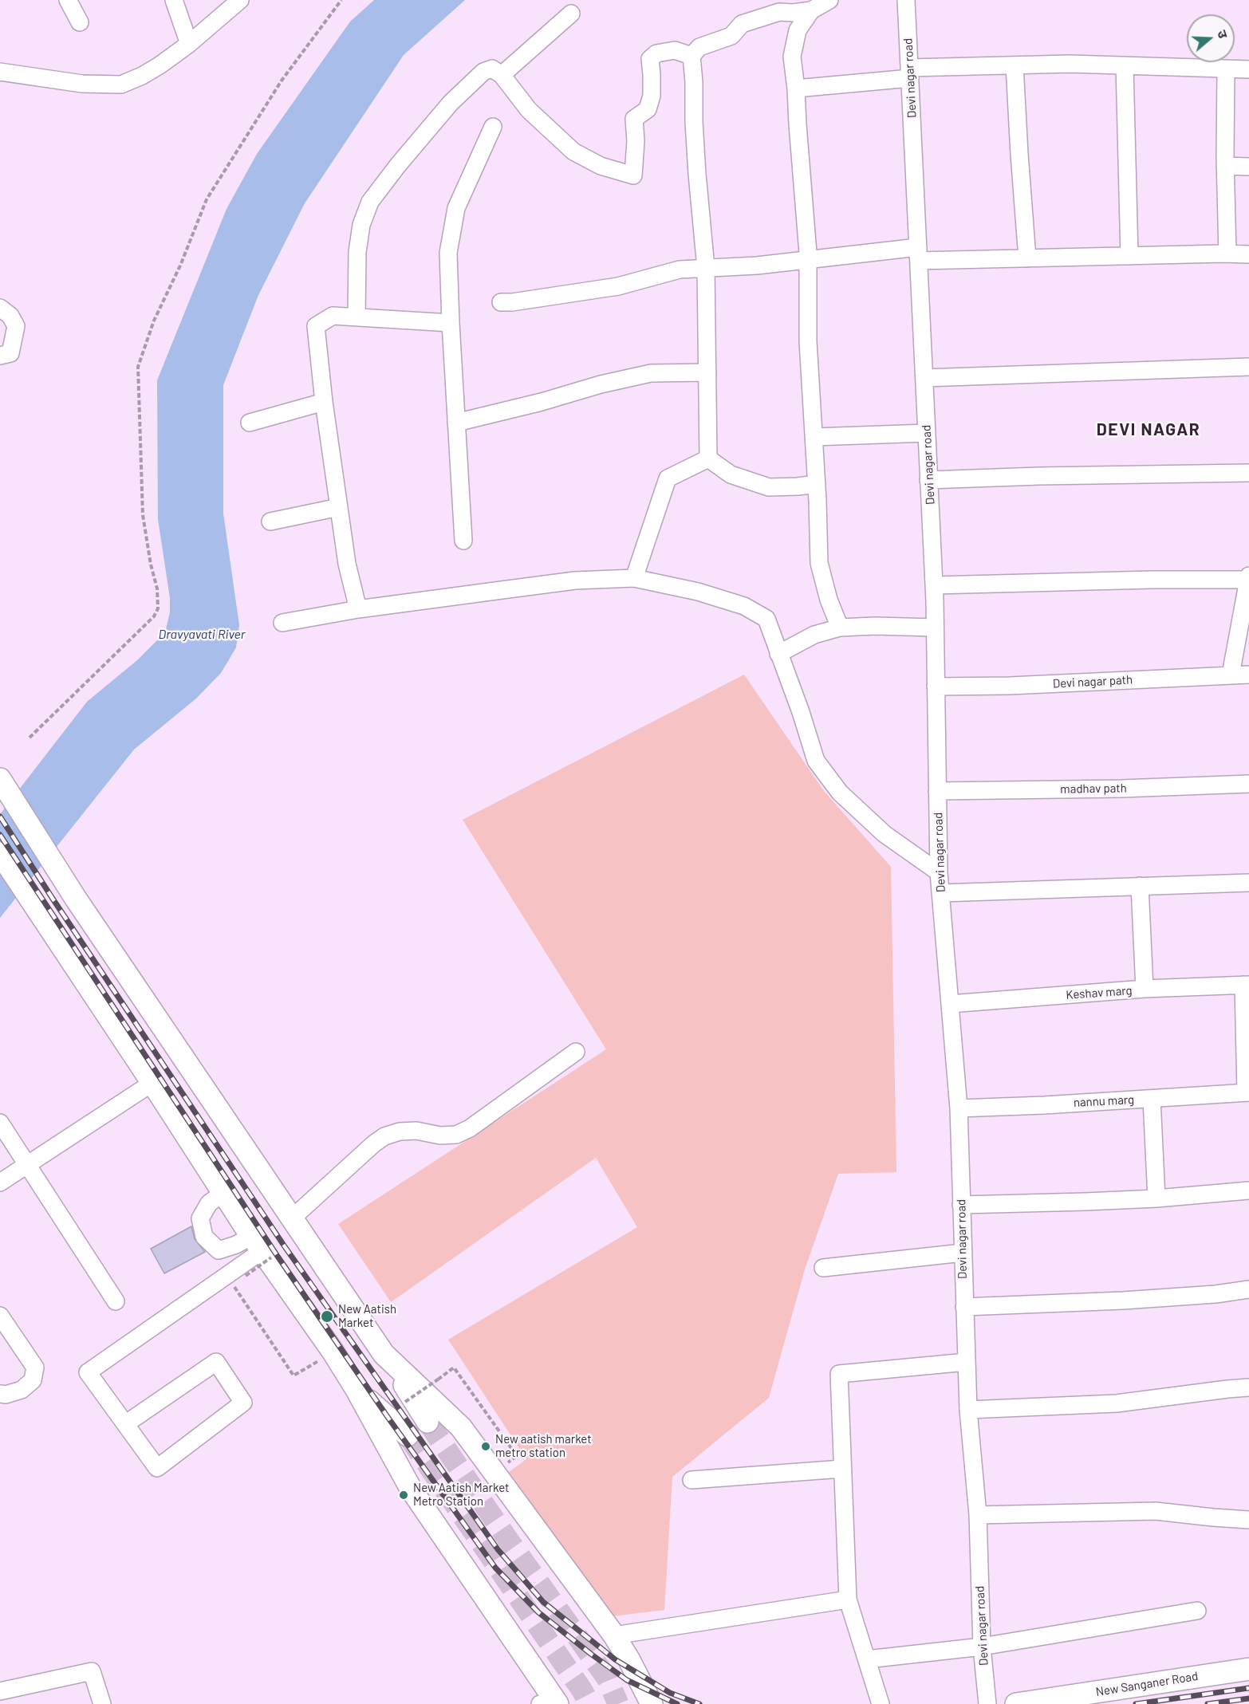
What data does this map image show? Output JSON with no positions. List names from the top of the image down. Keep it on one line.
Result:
{"streets":{"main road":["New Sanganer Road"],"street":["Devi nagar road","Devi nagar path","madhav path","Keshav marg","nannu marg"]},"crossings":[["Devi nagar road","Devi nagar path"],["Devi nagar road","madhav path"],["Devi nagar road","Keshav marg"],["Devi nagar road","nannu marg"]],"districts":["DEVI NAGAR"],"water":["Dravyavati River"],"places":["New Aatish Market","New aatish market metro station","New Aatish Market Metro Station"],"north":"right"}
